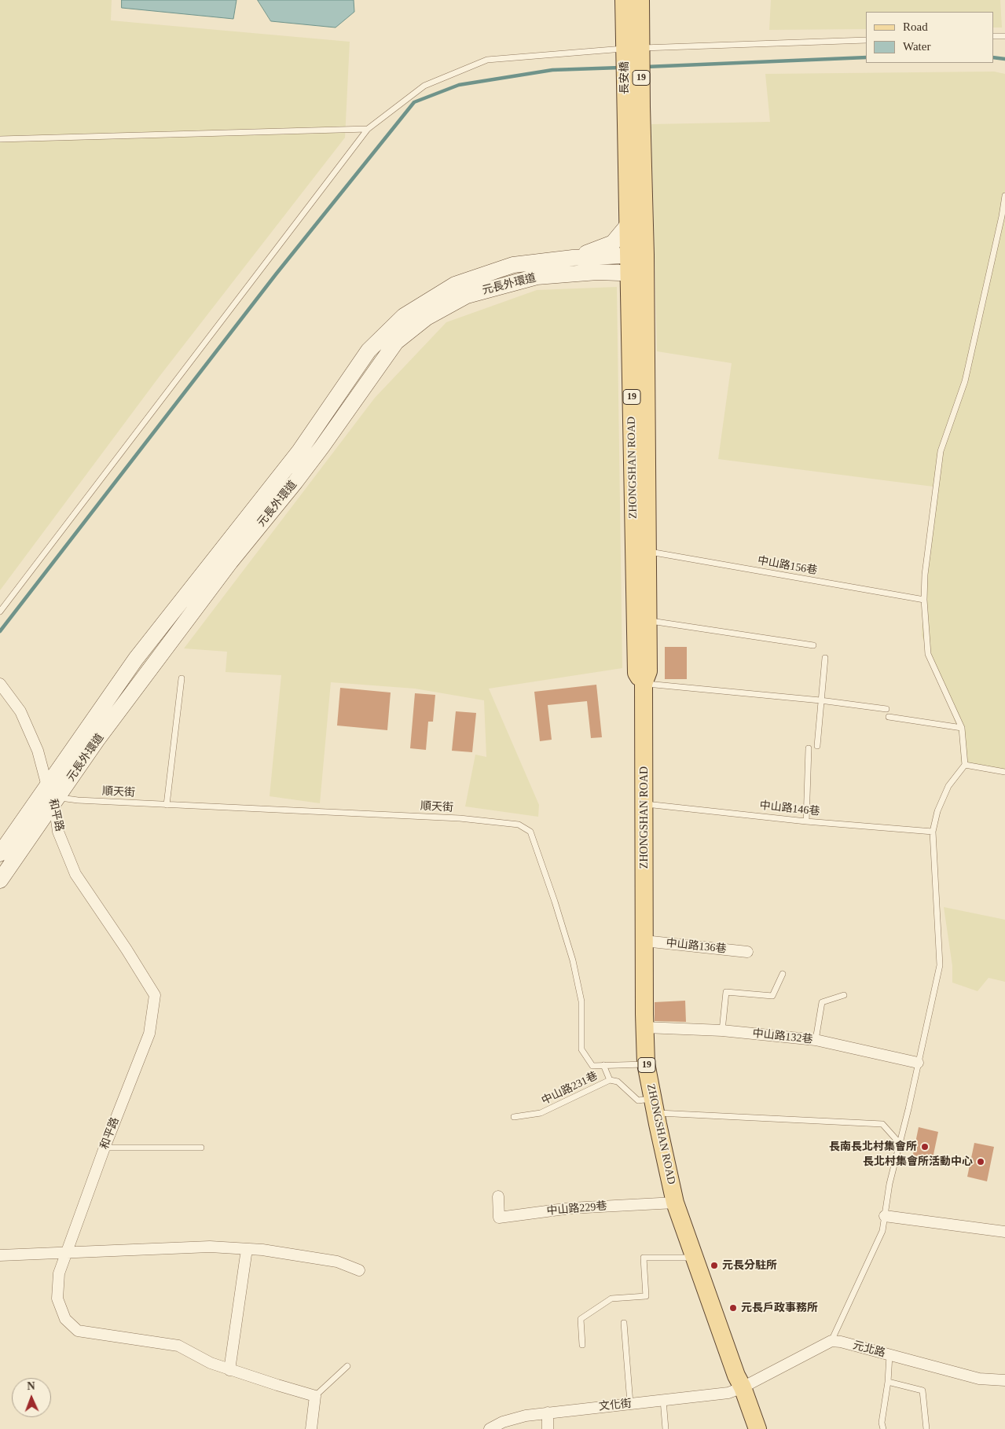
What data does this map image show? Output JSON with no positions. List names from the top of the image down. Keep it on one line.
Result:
{"streets":{"main road":["長安橋","19","ZHONGSHAN ROAD"],"street":["元長外環道","和平路","中山路136巷","中山路132巷","中山路229巷","元北路","文化街"],"lane":["中山路156巷","順天街","中山路146巷","中山路231巷"]},"crossings":[["長安橋","19"],["長安橋","ZHONGSHAN ROAD"],["元長外環道","ZHONGSHAN ROAD"],["元長外環道","順天街"],["元長外環道","和平路"],["ZHONGSHAN ROAD","中山路156巷"],["ZHONGSHAN ROAD","順天街"],["ZHONGSHAN ROAD","中山路146巷"],["ZHONGSHAN ROAD","中山路136巷"],["ZHONGSHAN ROAD","中山路132巷"],["ZHONGSHAN ROAD","中山路229巷"],["ZHONGSHAN ROAD","文化街"],["順天街","和平路"]],"places":["長南長北村集會所","長北村集會所活動中心","元長分駐所","元長戶政事務所"],"legend":["Road","Water"],"north":"top"}
